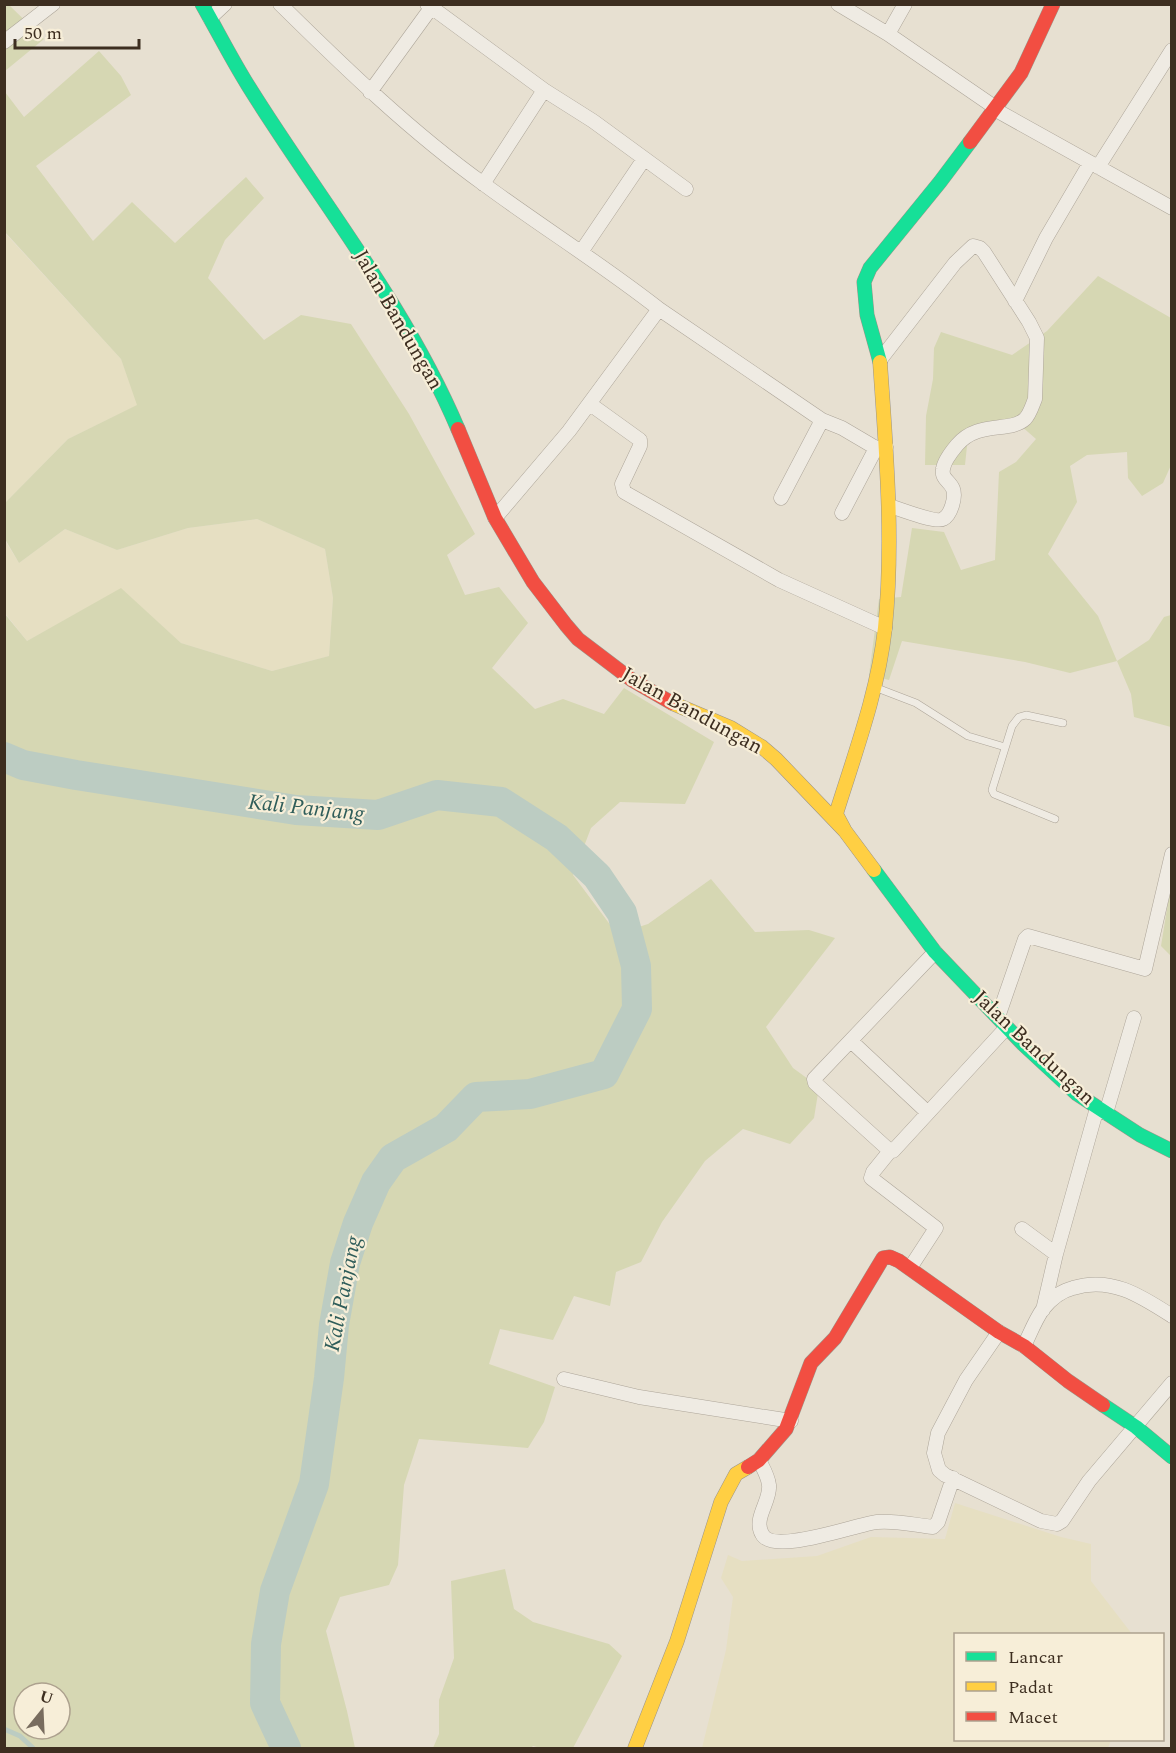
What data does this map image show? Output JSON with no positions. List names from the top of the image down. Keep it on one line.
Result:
{"streets":{"street":["Jalan Bandungan"]},"water":["Kali Panjang"],"legend":["Lancar","Padat","Macet"],"scale_bar":"50 m","north":"top"}
